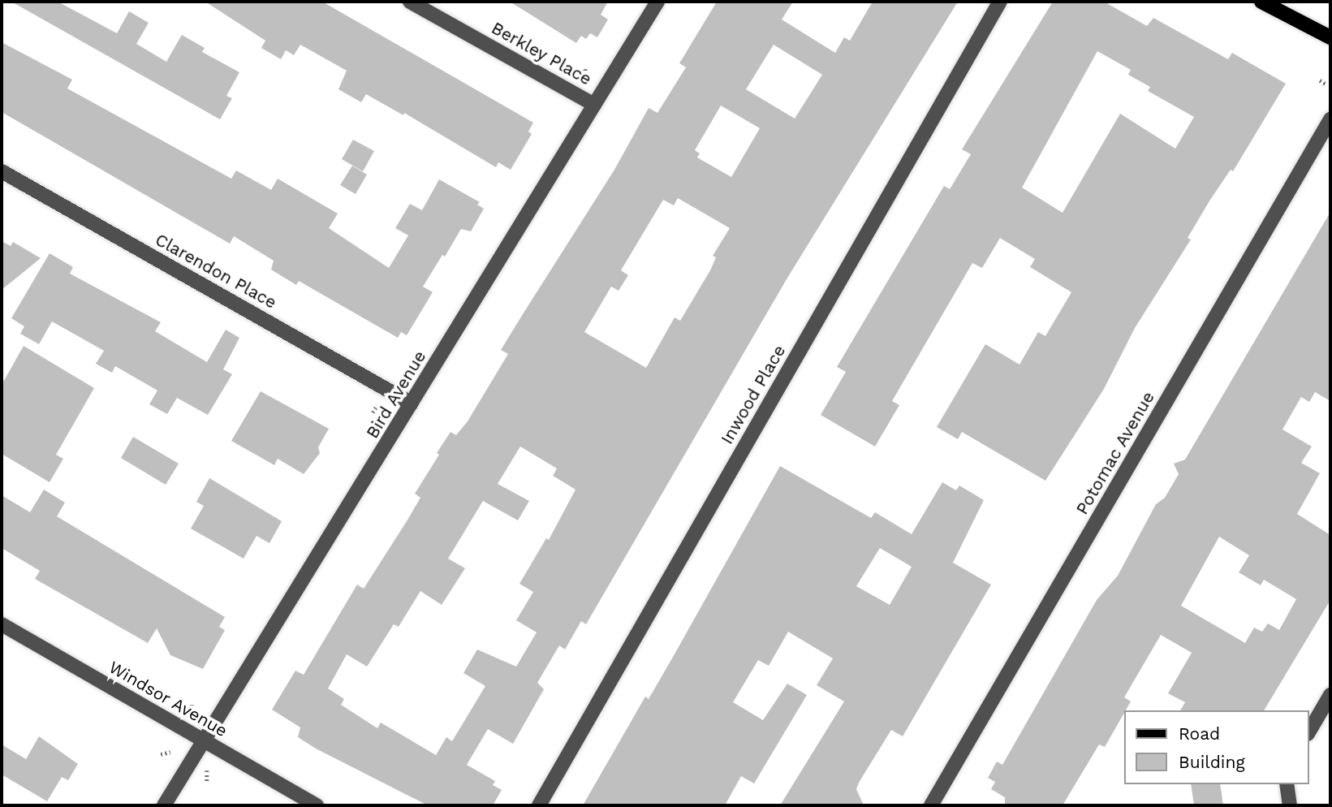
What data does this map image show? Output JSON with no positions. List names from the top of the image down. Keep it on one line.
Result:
{"streets":{"street":["Berkley Place","Clarendon Place","Bird Avenue","Inwood Place","Potomac Avenue","Windsor Avenue"]},"crossings":[["Berkley Place","Bird Avenue"],["Clarendon Place","Bird Avenue"],["Bird Avenue","Windsor Avenue"]],"legend":["Road","Building"]}
